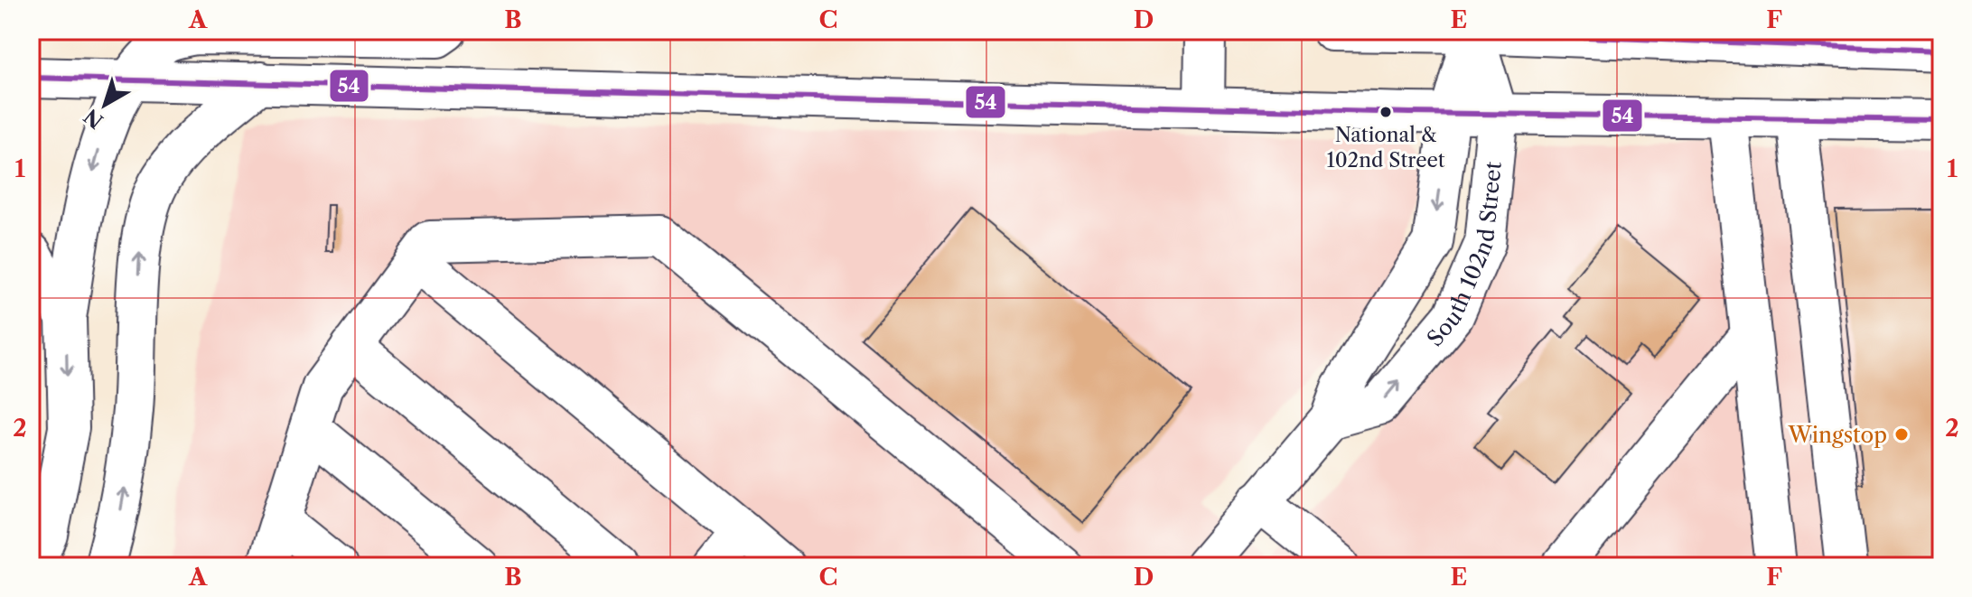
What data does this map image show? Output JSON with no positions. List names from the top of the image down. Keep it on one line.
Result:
{"streets":{"main road":["South 102nd Street"]},"places":["National & 102nd Street","Wingstop"],"lines":["transit line 54"],"north":"bottom left","grid":{"columns":["A","B","C","D","E","F"],"rows":["1","2"]}}
